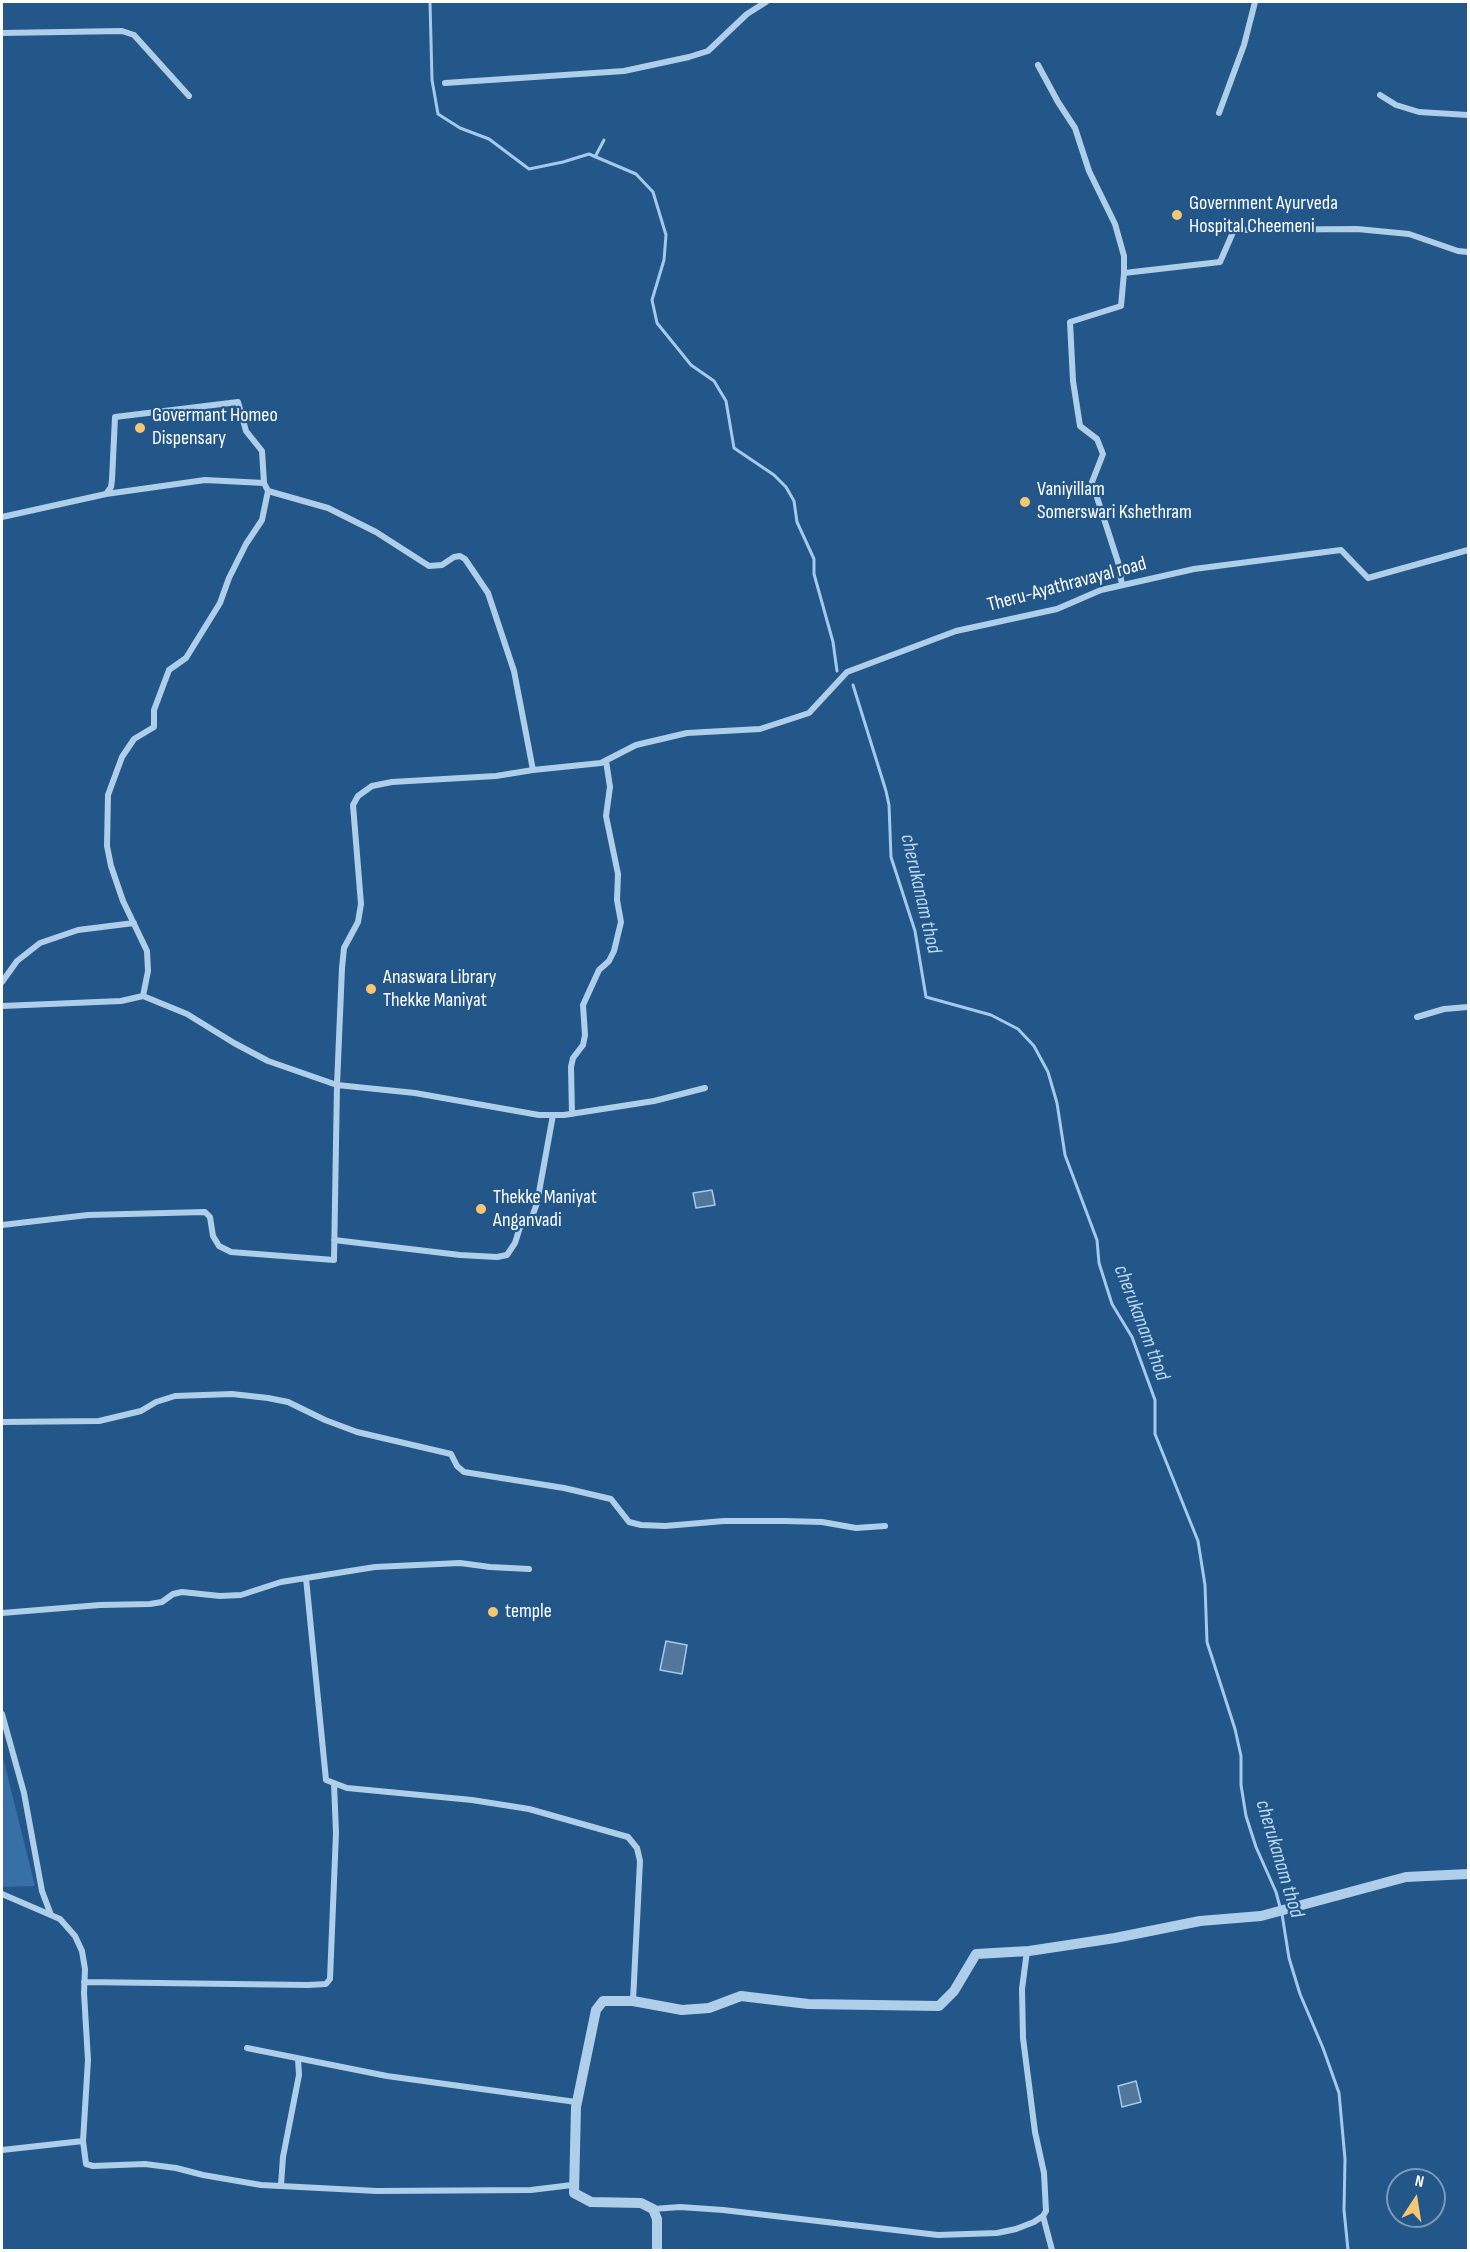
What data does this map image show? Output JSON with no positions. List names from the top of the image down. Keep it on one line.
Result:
{"streets":{"street":["Theru-Ayathravayal road"]},"water":["cherukanam thod"],"places":["Government Ayurveda Hospital Cheemeni","Govermant Homeo Dispensary","Vaniyillam Somerswari Kshethram","Anaswara Library Thekke Maniyat","Thekke Maniyat Anganvadi","temple"],"north":"top"}
